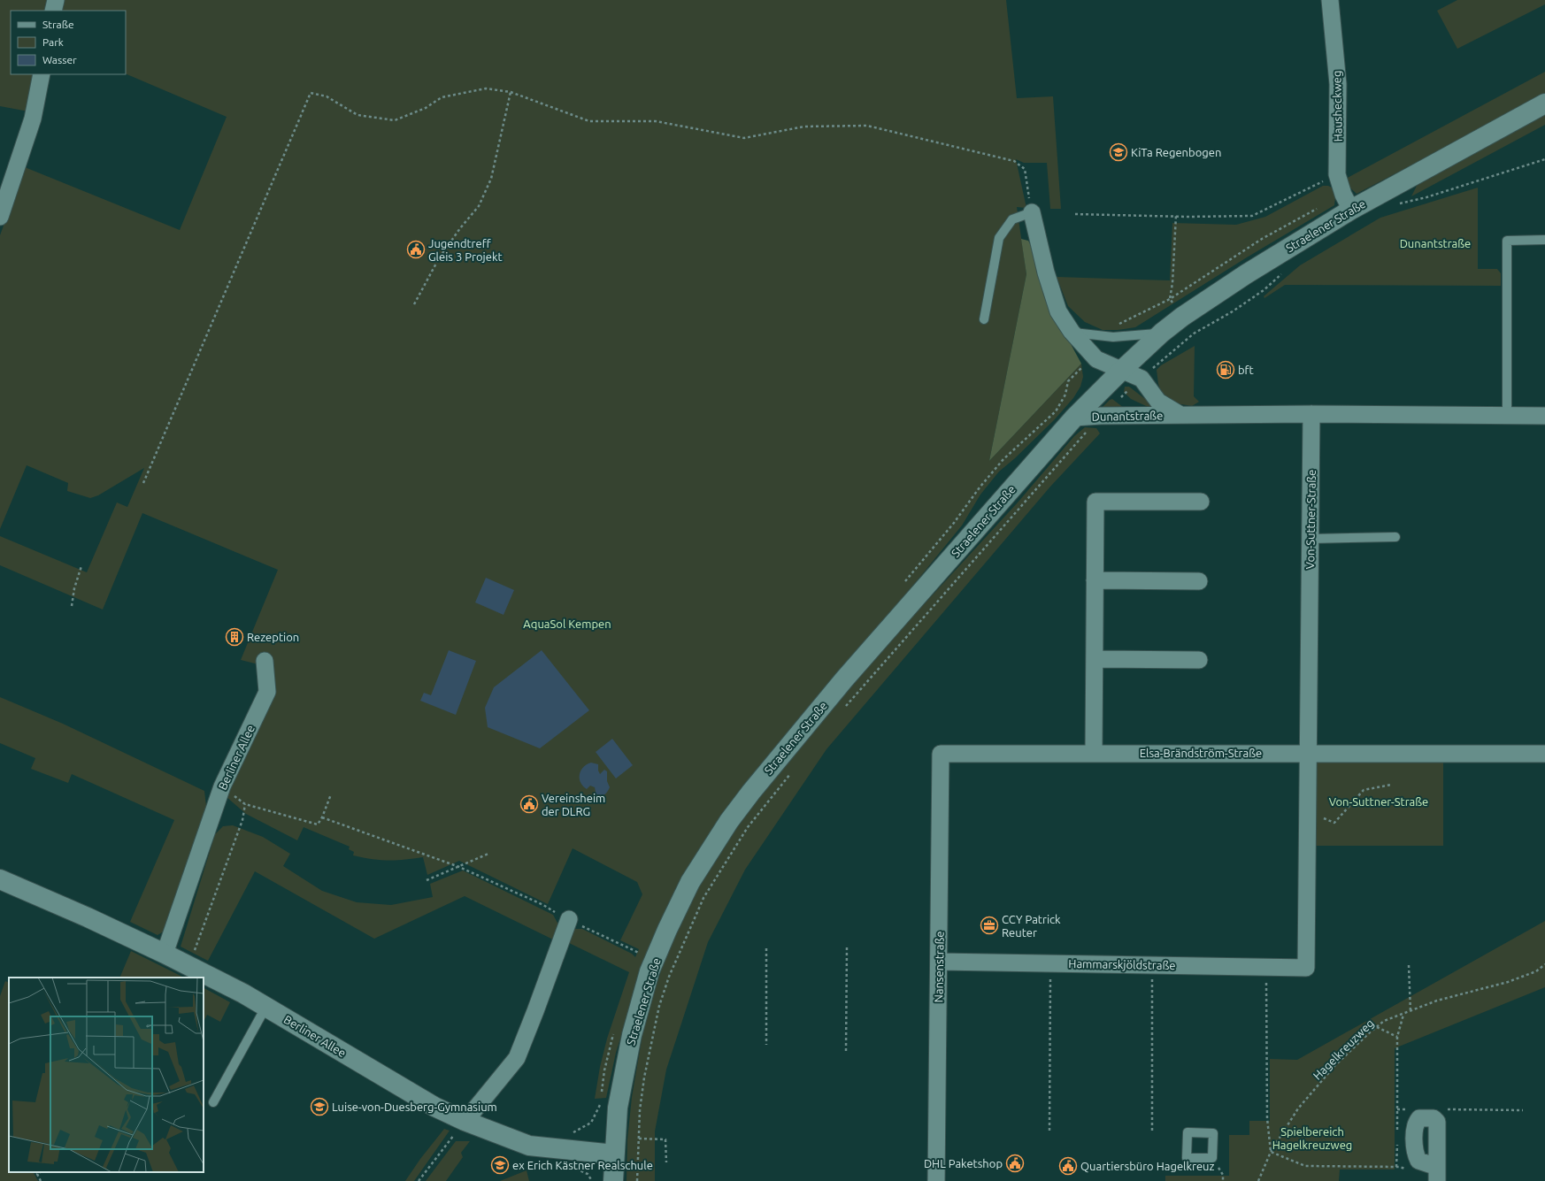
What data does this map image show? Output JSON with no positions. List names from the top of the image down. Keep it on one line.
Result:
{"streets":{"street":["Hausheckweg","Straelener Straße","Dunantstraße","Von-Suttner-Straße","Elsa-Brändström-Straße","Berliner Allee","Hammarskjöldstraße","Nansenstraße"],"path":["Hagelkreuzweg"]},"crossings":[["Hausheckweg","Straelener Straße"],["Straelener Straße","Dunantstraße"],["Straelener Straße","Berliner Allee"],["Dunantstraße","Von-Suttner-Straße"],["Von-Suttner-Straße","Elsa-Brändström-Straße"],["Von-Suttner-Straße","Hammarskjöldstraße"],["Elsa-Brändström-Straße","Nansenstraße"],["Hammarskjöldstraße","Nansenstraße"]],"parks":["Dunantstraße","AquaSol Kempen","Von-Suttner-Straße","Spielbereich Hagelkreuzweg"],"places":{"school or university":["KiTa Regenbogen","Luise-von-Duesberg-Gymnasium","ex Erich Kästner Realschule"],"public building":["Jugendtreff Gleis 3 Projekt","Vereinsheim der DLRG","DHL Paketshop","Quartiersbüro Hagelkreuz"],"fuel station":["bft"],"building":["Rezeption"],"office":["CCY Patrick Reuter"]},"legend":["Straße","Park","Wasser"]}
